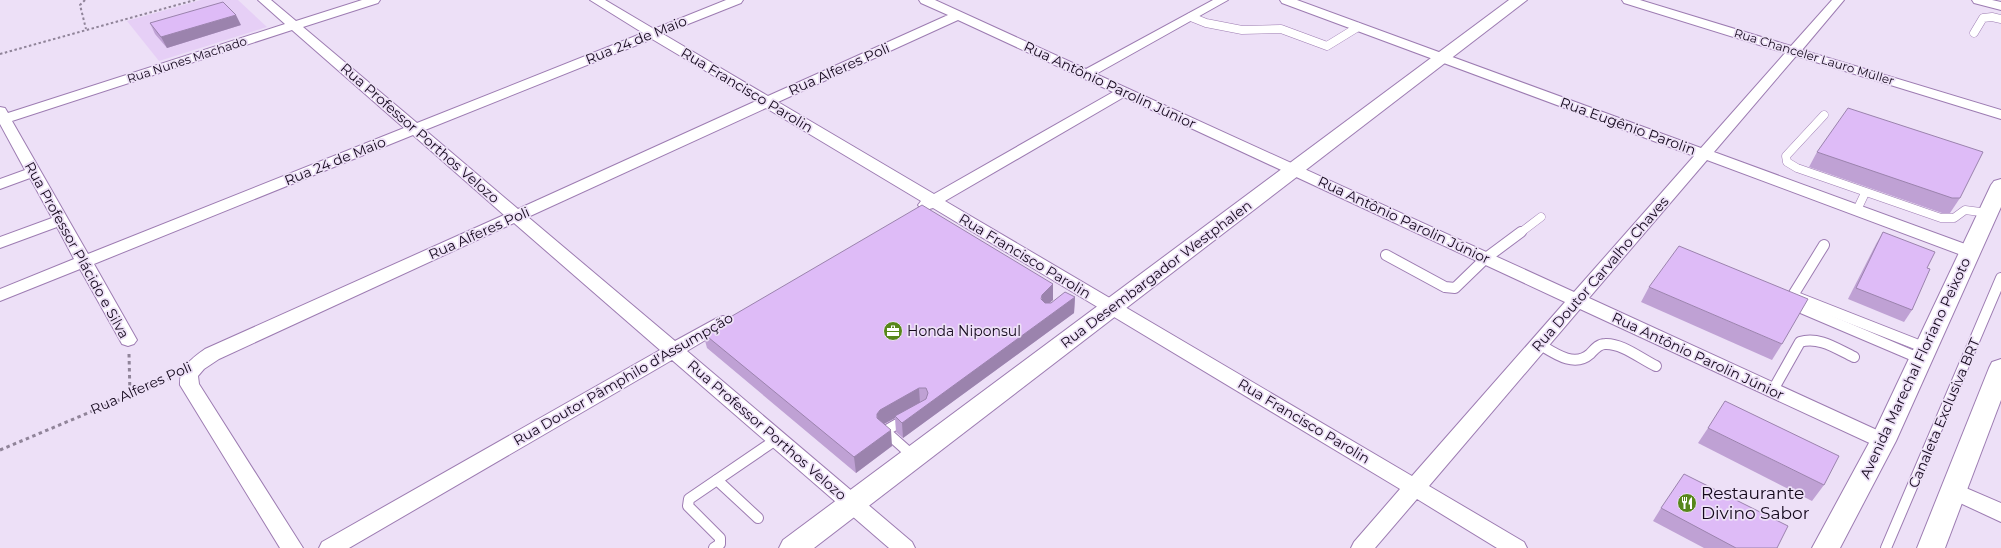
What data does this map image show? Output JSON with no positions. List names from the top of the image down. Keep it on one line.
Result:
{"streets":{"main road":["Rua Desembargador Westphalen","Avenida Marechal Floriano Peixoto"],"street":["Rua 24 de Maio","Rua Chanceler Lauro Müller","Rua Nunes Machado","Rua Alferes Poli","Rua Antônio Parolin Júnior","Rua Francisco Parolin","Rua Eugênio Parolin","Rua Professor Porthos Velozo","Rua Professor Plácido e Silva","Rua Doutor Carvalho Chaves","Rua Doutor Pâmphilo d'Assumpção"],"lane":["Canaleta Exclusiva BRT"]},"crossings":[["Rua 24 de Maio","Rua Francisco Parolin"],["Rua 24 de Maio","Rua Professor Porthos Velozo"],["Rua 24 de Maio","Rua Professor Plácido e Silva"],["Rua Chanceler Lauro Müller","Rua Doutor Carvalho Chaves"],["Rua Nunes Machado","Rua Professor Porthos Velozo"],["Rua Nunes Machado","Rua Professor Plácido e Silva"],["Rua Alferes Poli","Rua Antônio Parolin Júnior"],["Rua Alferes Poli","Rua Francisco Parolin"],["Rua Alferes Poli","Rua Professor Porthos Velozo"],["Rua Alferes Poli","Rua Professor Plácido e Silva"],["Rua Antônio Parolin Júnior","Rua Desembargador Westphalen"],["Rua Antônio Parolin Júnior","Rua Doutor Carvalho Chaves"],["Rua Antônio Parolin Júnior","Avenida Marechal Floriano Peixoto"],["Rua Francisco Parolin","Rua Desembargador Westphalen"],["Rua Francisco Parolin","Rua Doutor Carvalho Chaves"],["Rua Eugênio Parolin","Rua Desembargador Westphalen"],["Rua Eugênio Parolin","Rua Doutor Carvalho Chaves"],["Rua Eugênio Parolin","Avenida Marechal Floriano Peixoto"],["Rua Professor Porthos Velozo","Rua Desembargador Westphalen"],["Rua Professor Porthos Velozo","Rua Doutor Pâmphilo d'Assumpção"]],"places":{"office":["Honda Niponsul"],"restaurant":["Restaurante Divino Sabor"]}}
